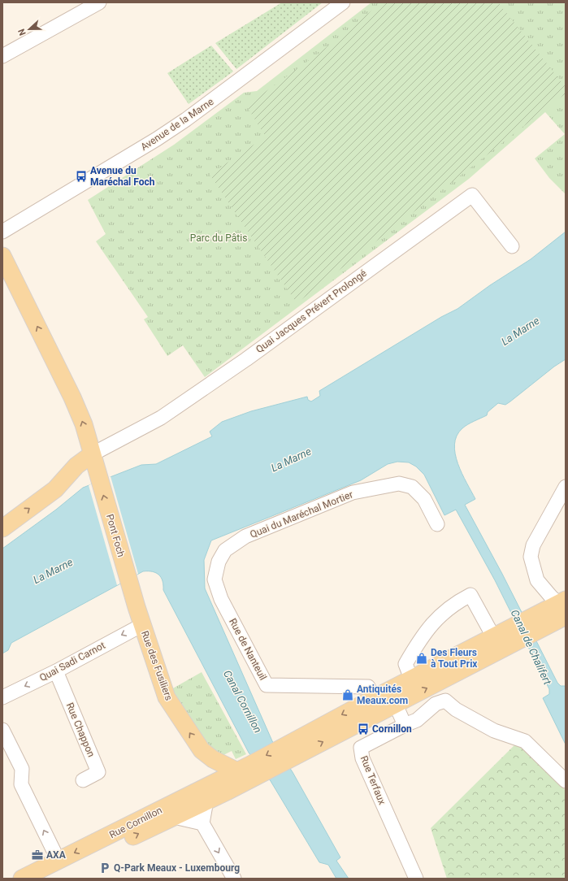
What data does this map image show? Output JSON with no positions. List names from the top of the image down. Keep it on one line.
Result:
{"streets":{"main road":["Pont Foch","Rue des Fusiliers","Rue Cornillon"],"street":["Avenue de la Marne","Quai Jacques Prévert Prolongé","Quai du Maréchal Mortier","Rue de Nanteuil","Quai Sadi Carnot","Rue Chappon","Rue Terfaux"]},"crossings":[["Quai Jacques Prévert Prolongé","Pont Foch"],["Quai du Maréchal Mortier","Rue de Nanteuil"],["Pont Foch","Rue des Fusiliers"],["Quai Sadi Carnot","Rue des Fusiliers"],["Quai Sadi Carnot","Rue Chappon"],["Rue des Fusiliers","Rue Cornillon"]],"one_way":["Pont Foch","Quai Sadi Carnot","Rue des Fusiliers"],"water":["La Marne","Canal de Chalifert","Canal Cornillon"],"parks":["Parc du Pâtis"],"places":{"bus stop":["Avenue du Maréchal Foch","Cornillon"],"shop":["Des Fleurs à Tout Prix","Antiquités Meaux.com"],"office":["AXA"],"parking":["Q-Park Meaux - Luxembourg"]},"north":"left"}
